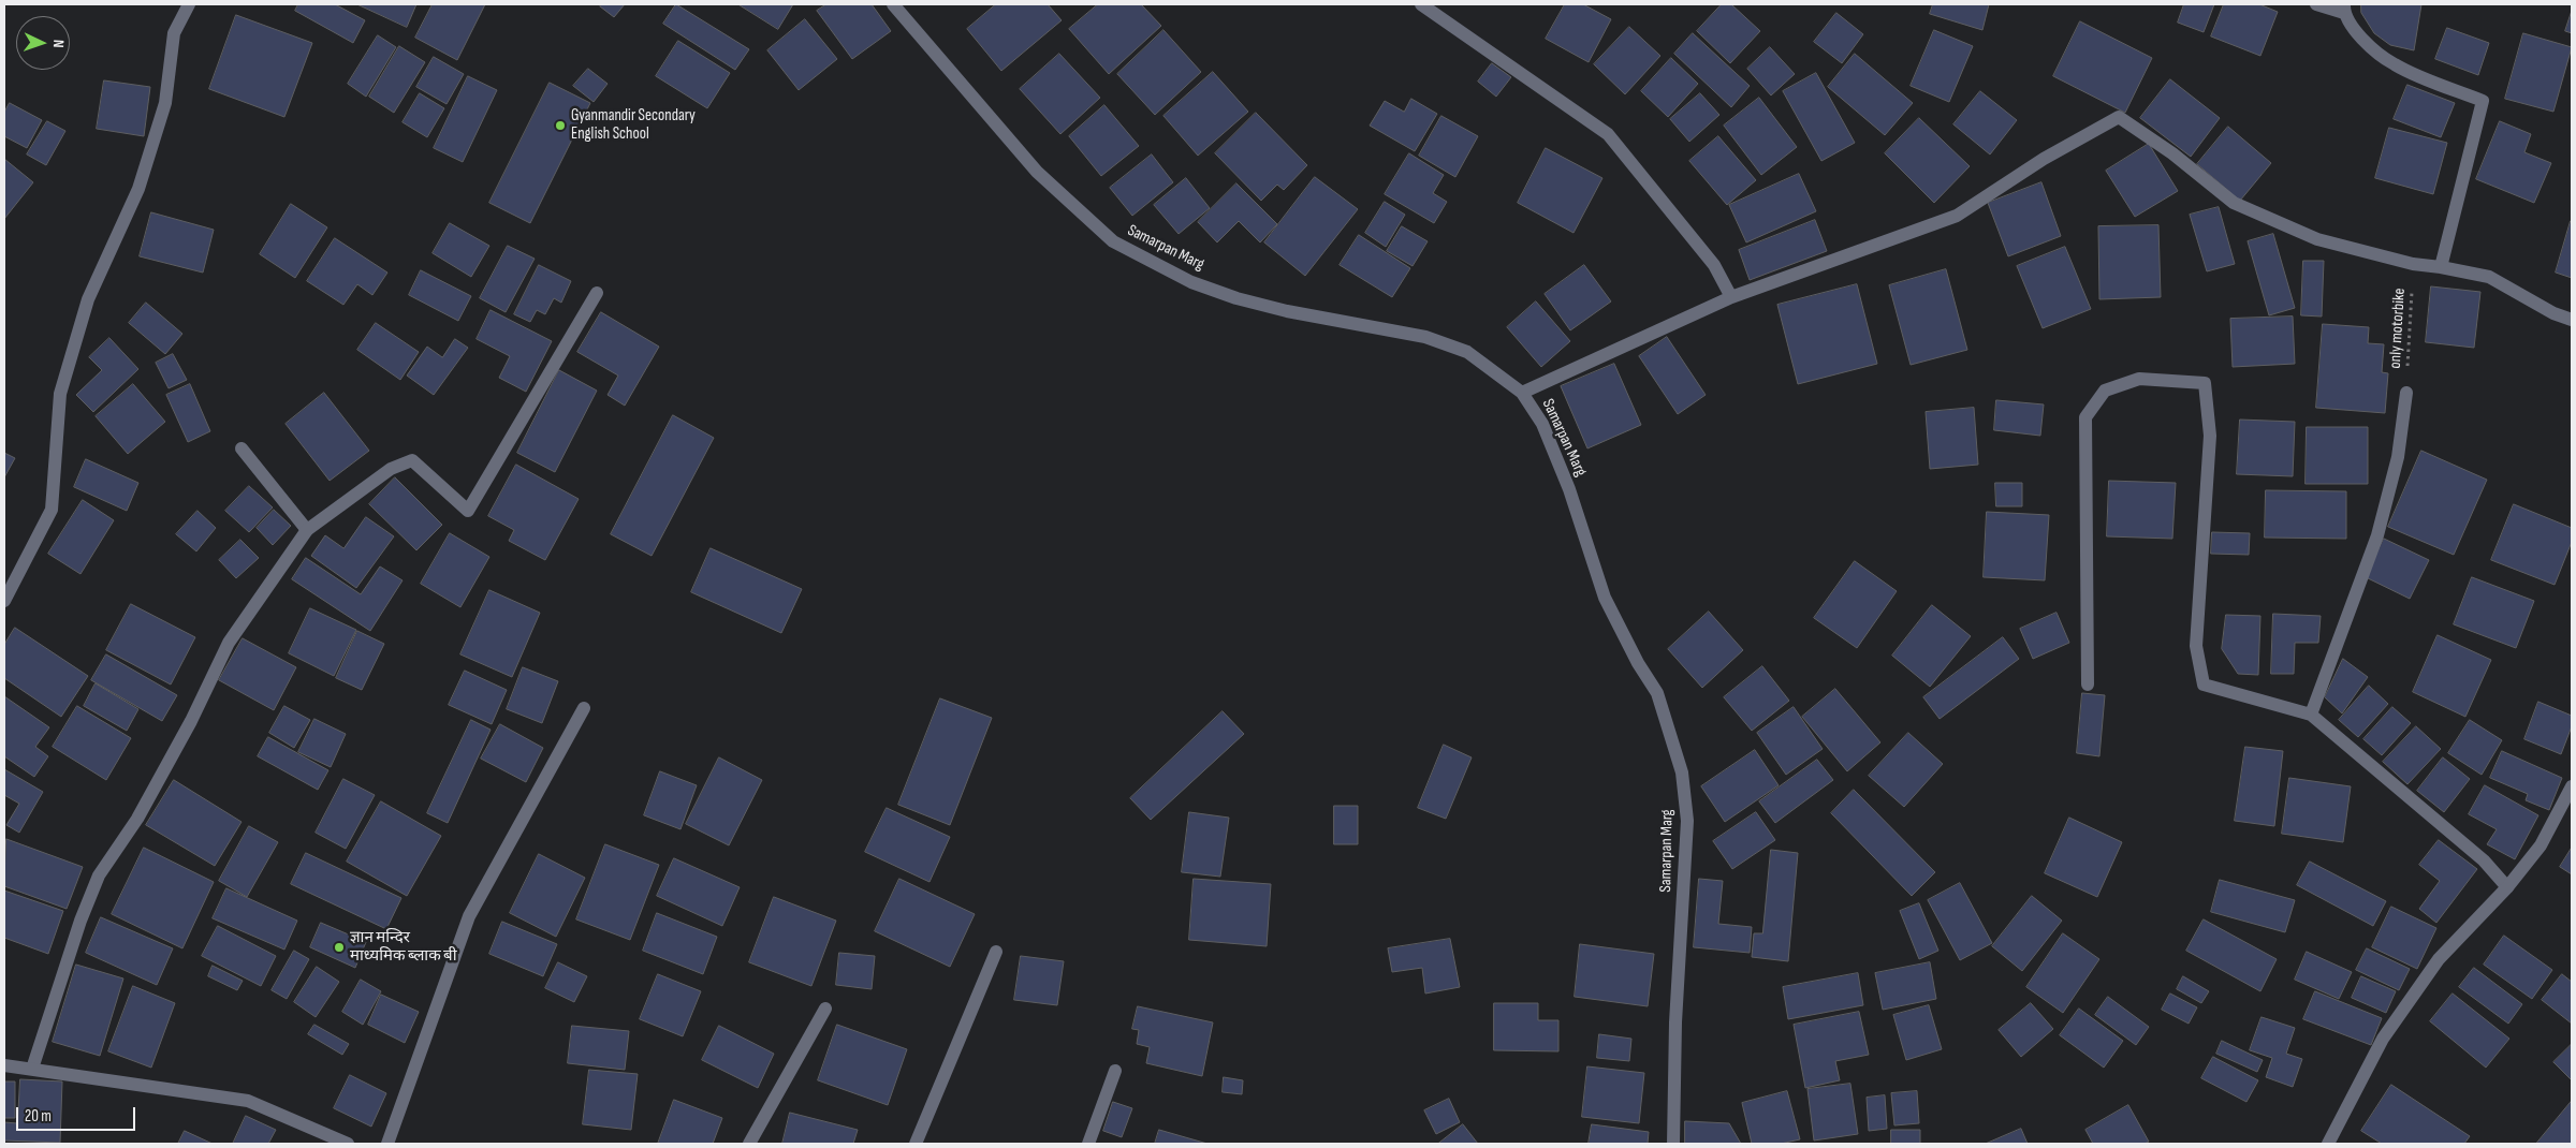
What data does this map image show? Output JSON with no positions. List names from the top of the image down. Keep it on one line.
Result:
{"streets":{"street":["Samarpan Marg"],"path":["only motorbike"]},"places":["Gyanmandir Secondary English School","ज्ञान मन्दिर माध्यमिक ब्लाक बी"],"scale_bar":"20 m","north":"right"}
